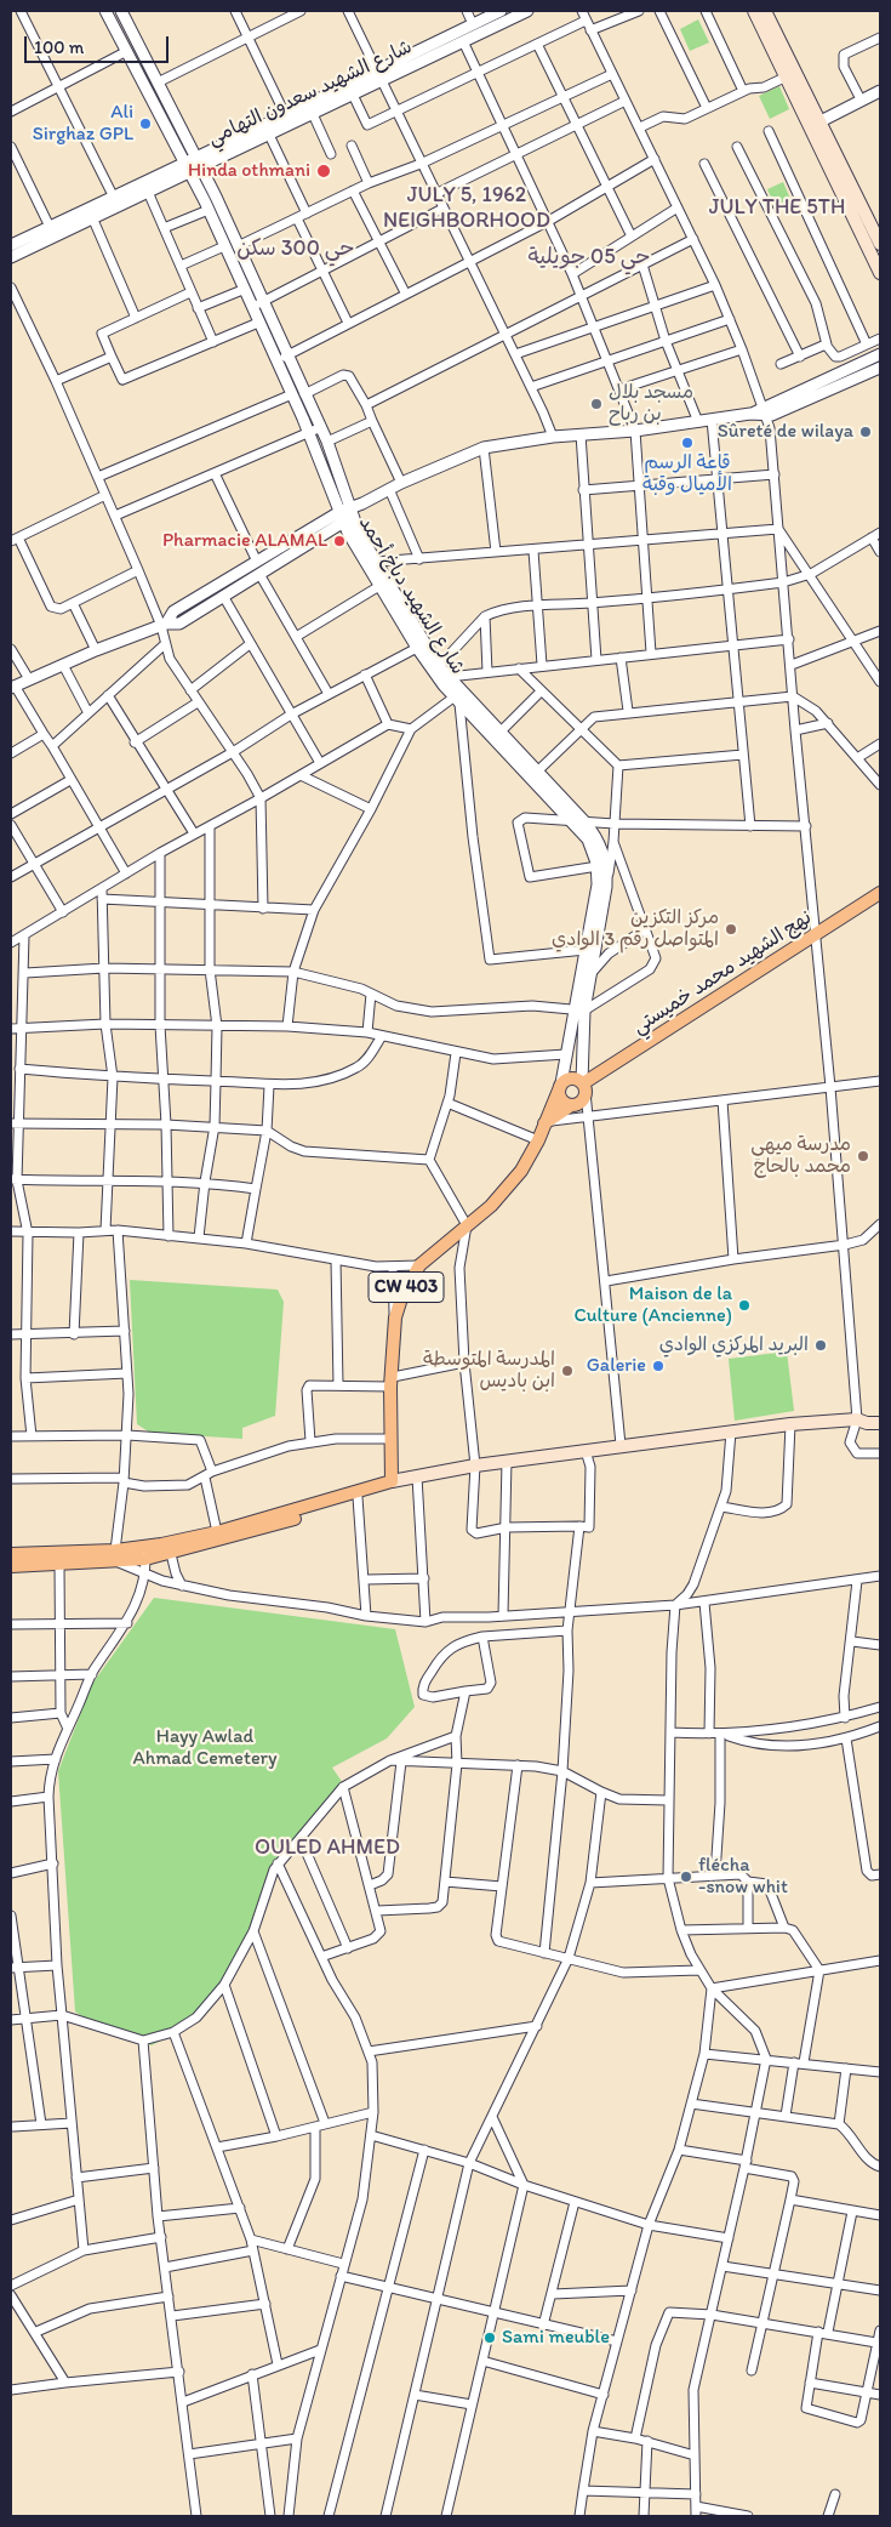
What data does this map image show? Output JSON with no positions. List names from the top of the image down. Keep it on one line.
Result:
{"streets":{"main road":["نهج الشهيد محمد خميستي","CW 403"],"street":["شارع الشهيد سعدون التهامي","شارع الشهيد دباخ أحمد"]},"crossings":[["شارع الشهيد سعدون التهامي","شارع الشهيد دباخ أحمد"],["شارع الشهيد دباخ أحمد","نهج الشهيد محمد خميستي"],["شارع الشهيد دباخ أحمد","CW 403"],["نهج الشهيد محمد خميستي","CW 403"]],"districts":["JULY 5, 1962 NEIGHBORHOOD","JULY THE 5TH","حي 300 سكن","حي 05 جويلية","OULED AHMED"],"parks":["Hayy Awlad Ahmad Cemetery"],"places":["Ali Sirghaz GPL","Hinda othmani","مسجد بلال بن رباح","Sûreté de wilaya","قاعة الرسم الأميال وقبة","Pharmacie ALAMAL","مركز التكزين المتواصل رقم 3 الوادي","مدرسة ميهي محمد بالحاج","Maison de la Culture (Ancienne)","البريد المركزي الوادي","Galerie","المدرسة المتوسطة ابن باديس","flécha -snow whit","Sami meuble"],"scale_bar":"100 m"}
